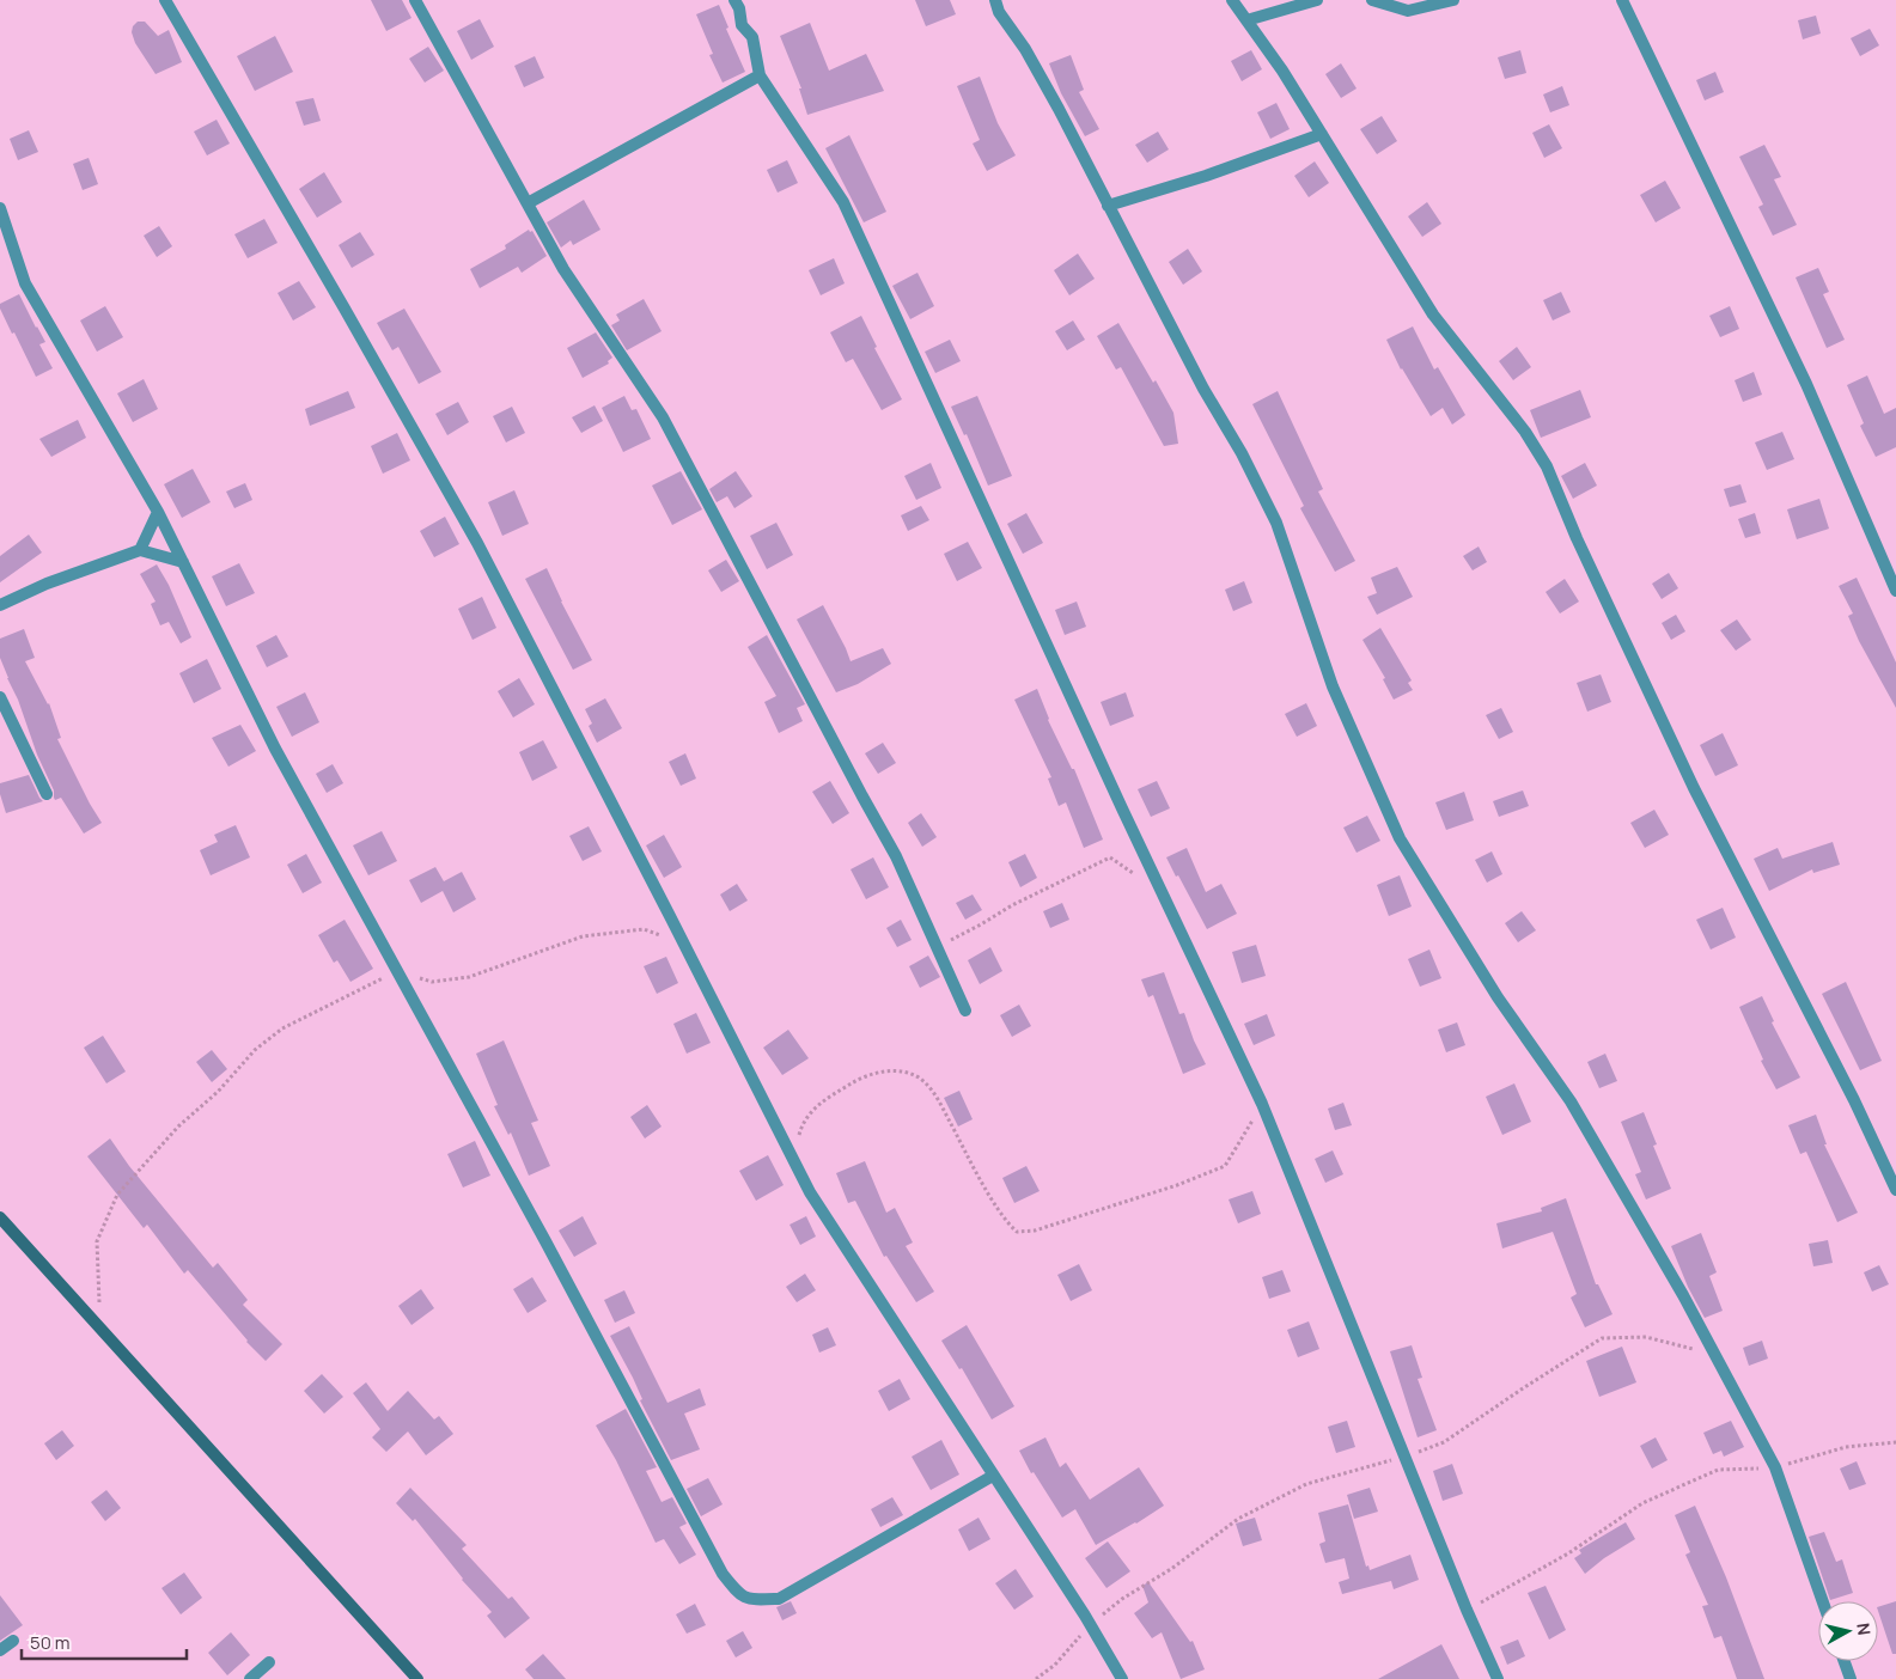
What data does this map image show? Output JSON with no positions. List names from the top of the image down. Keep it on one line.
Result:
{"scale_bar":"50 m","north":"right"}
